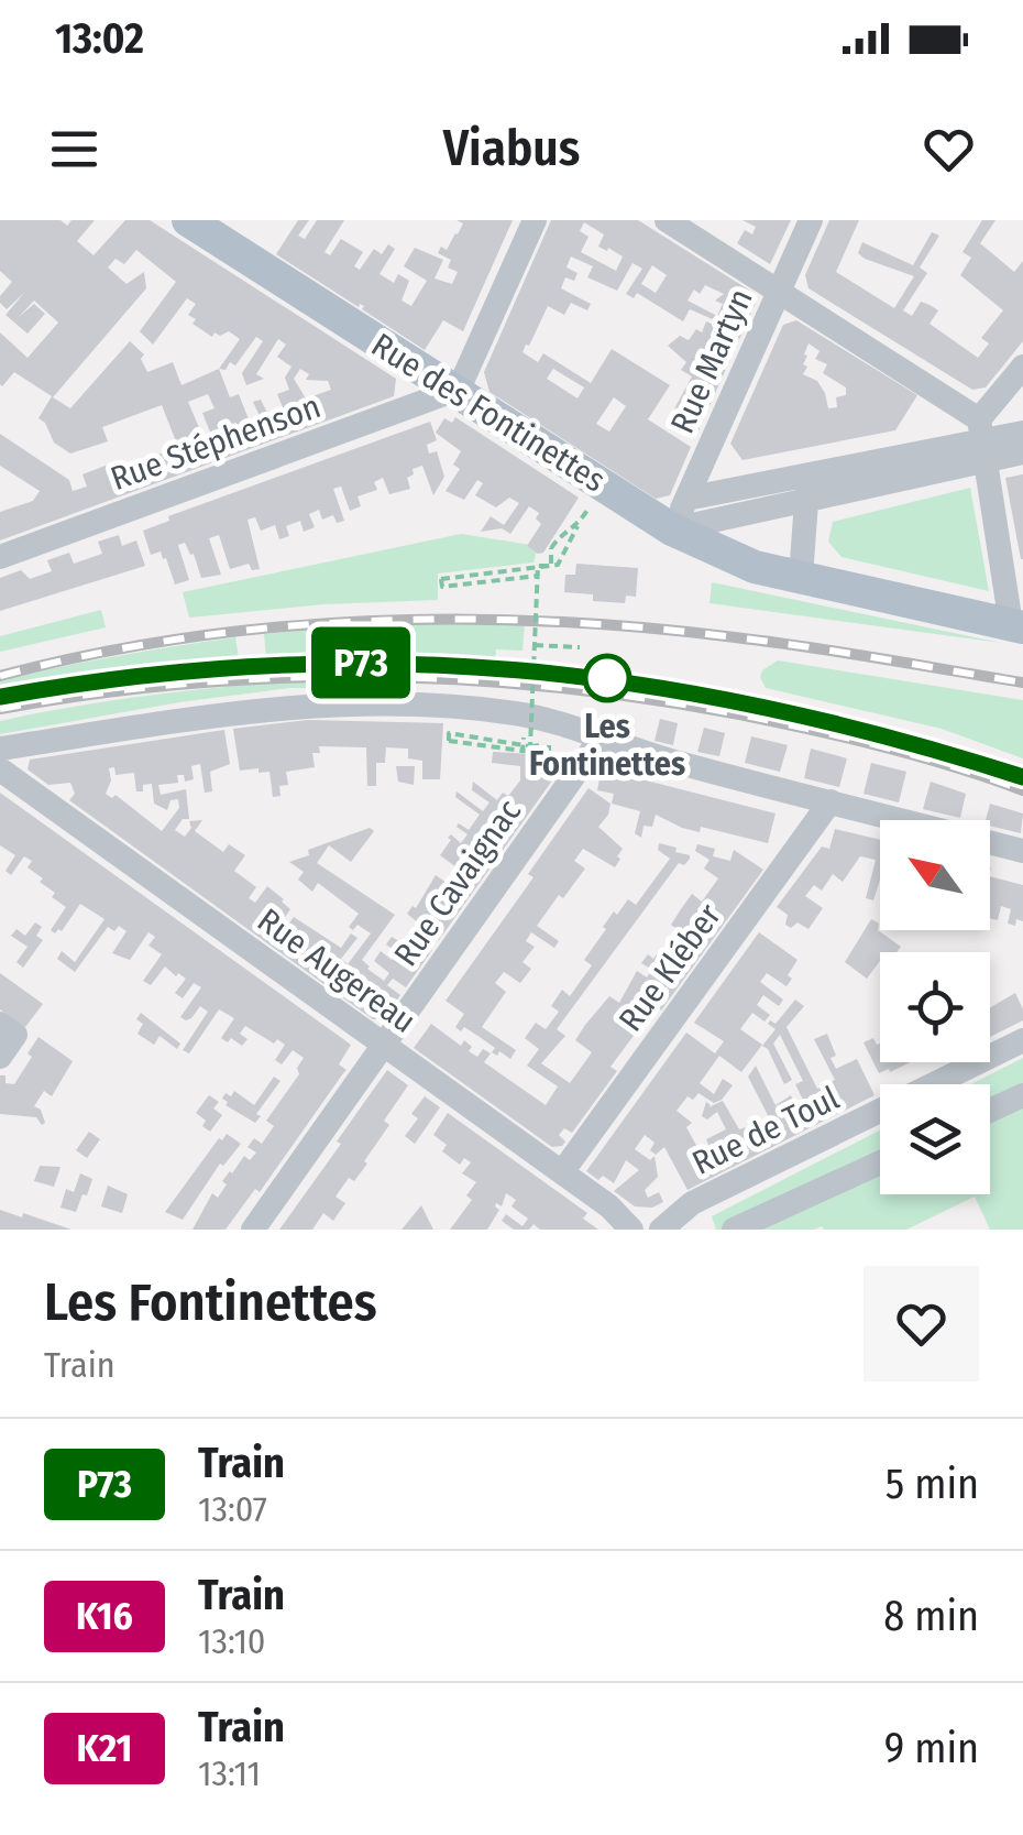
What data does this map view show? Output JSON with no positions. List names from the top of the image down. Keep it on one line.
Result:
{"streets":{"main road":["Rue des Fontinettes"],"street":["Rue Martyn","Rue Stéphenson","Rue Cavaignac","Rue Kléber","Rue Augereau","Rue de Toul"]},"crossings":[["Rue Martyn","Rue des Fontinettes"],["Rue des Fontinettes","Rue Stéphenson"],["Rue Cavaignac","Rue Augereau"],["Rue Kléber","Rue Augereau"]],"places":["Les Fontinettes"],"north":"top left","page":{"status":"13:02","header":"Viabus","on_map":"P73","heading":["Les Fontinettes","Train"],"list":[{"mark":"P73","name":"Train","note":"13:07","value":"5 min"},{"mark":"K16","name":"Train","note":"13:10","value":"8 min"},{"mark":"K21","name":"Train","note":"13:11","value":"9 min"}]}}
